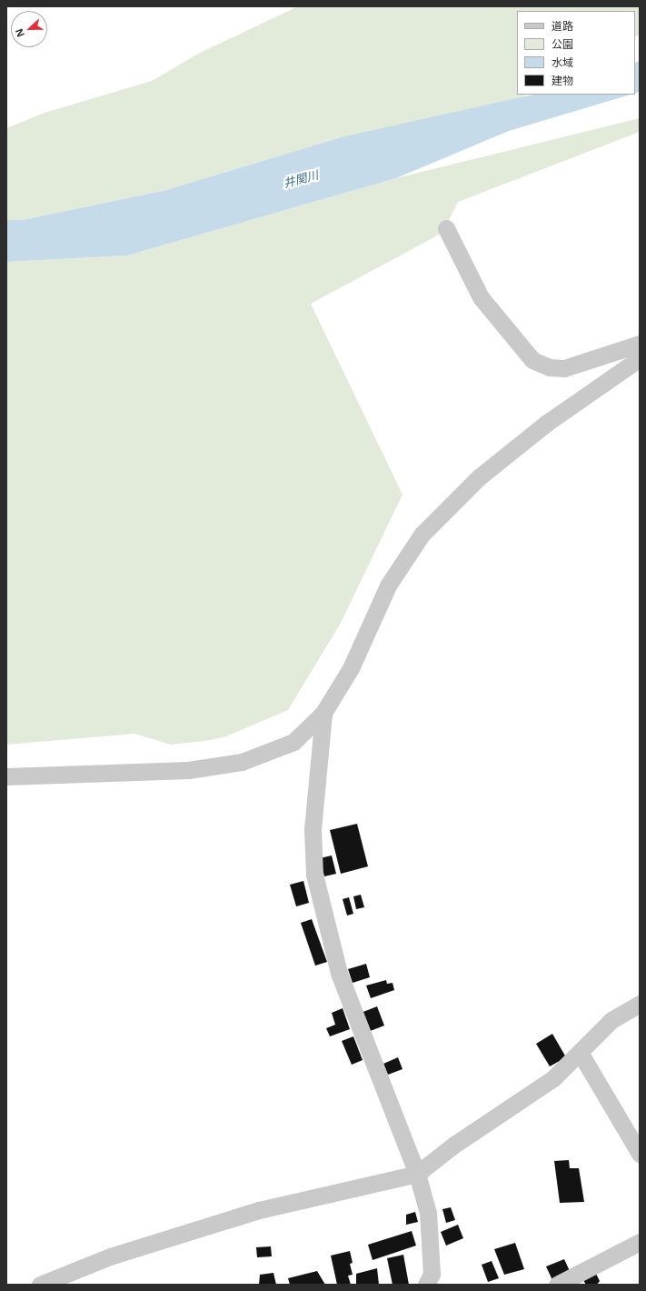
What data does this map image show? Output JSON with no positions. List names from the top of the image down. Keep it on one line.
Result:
{"water":["井関川"],"legend":["道路","公園","水域","建物"],"north":"left"}
